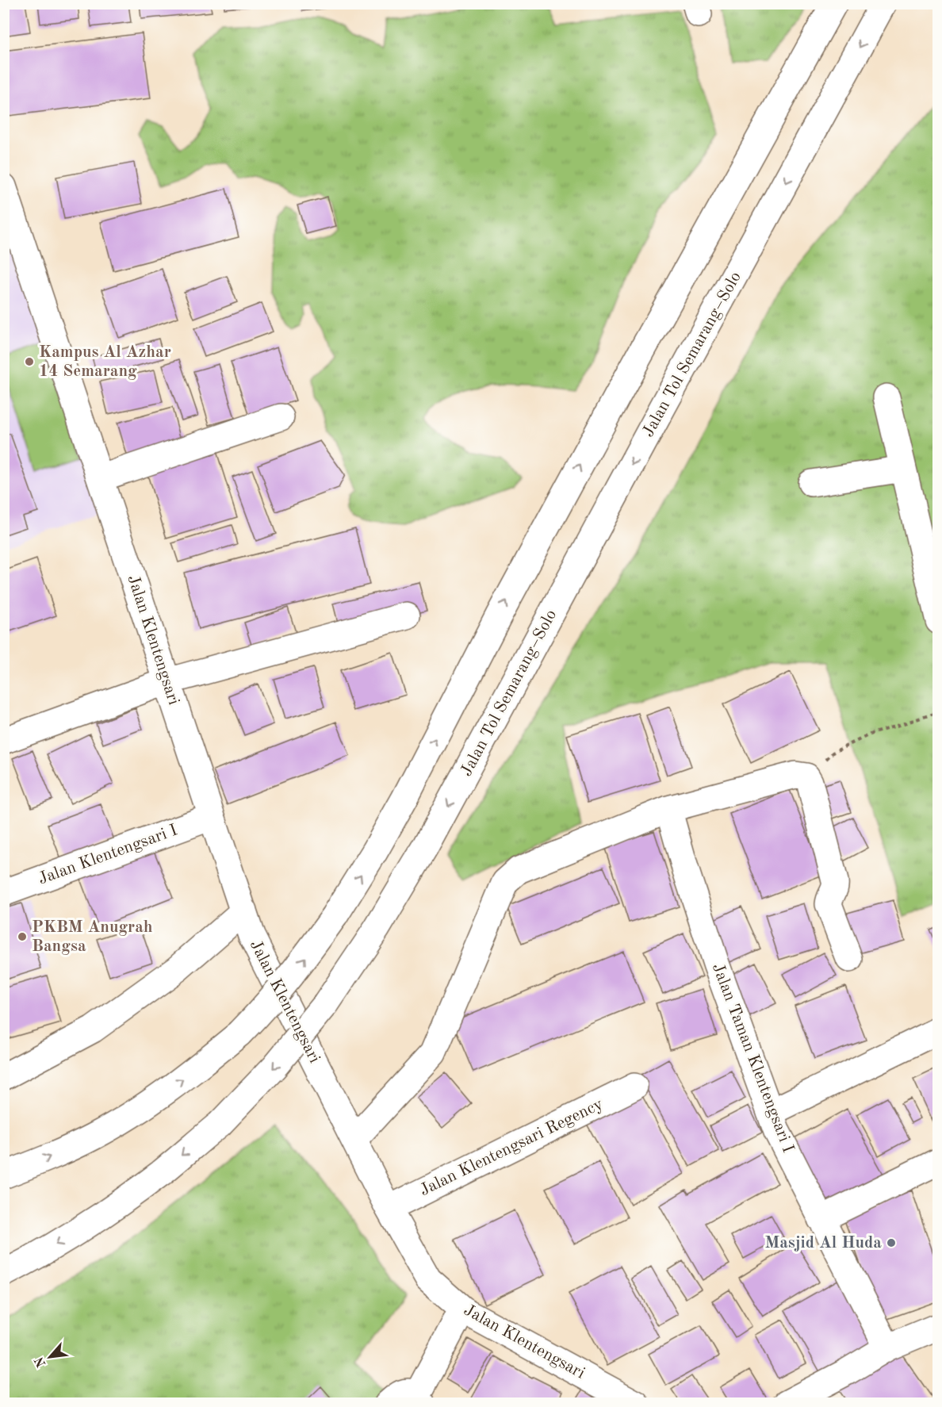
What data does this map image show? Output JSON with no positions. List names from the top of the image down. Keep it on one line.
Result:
{"streets":{"main road":["Jalan Tol Semarang–Solo","Jalan Klentengsari","Jalan Klentengsari I","Jalan Taman Klentengsari I","Jalan Klentengsari Regency"]},"crossings":[["Jalan Klentengsari","Jalan Klentengsari I"],["Jalan Klentengsari","Jalan Klentengsari Regency"]],"places":["Kampus Al Azhar 14 Semarang","PKBM Anugrah Bangsa","Masjid Al Huda"],"north":"bottom left"}
